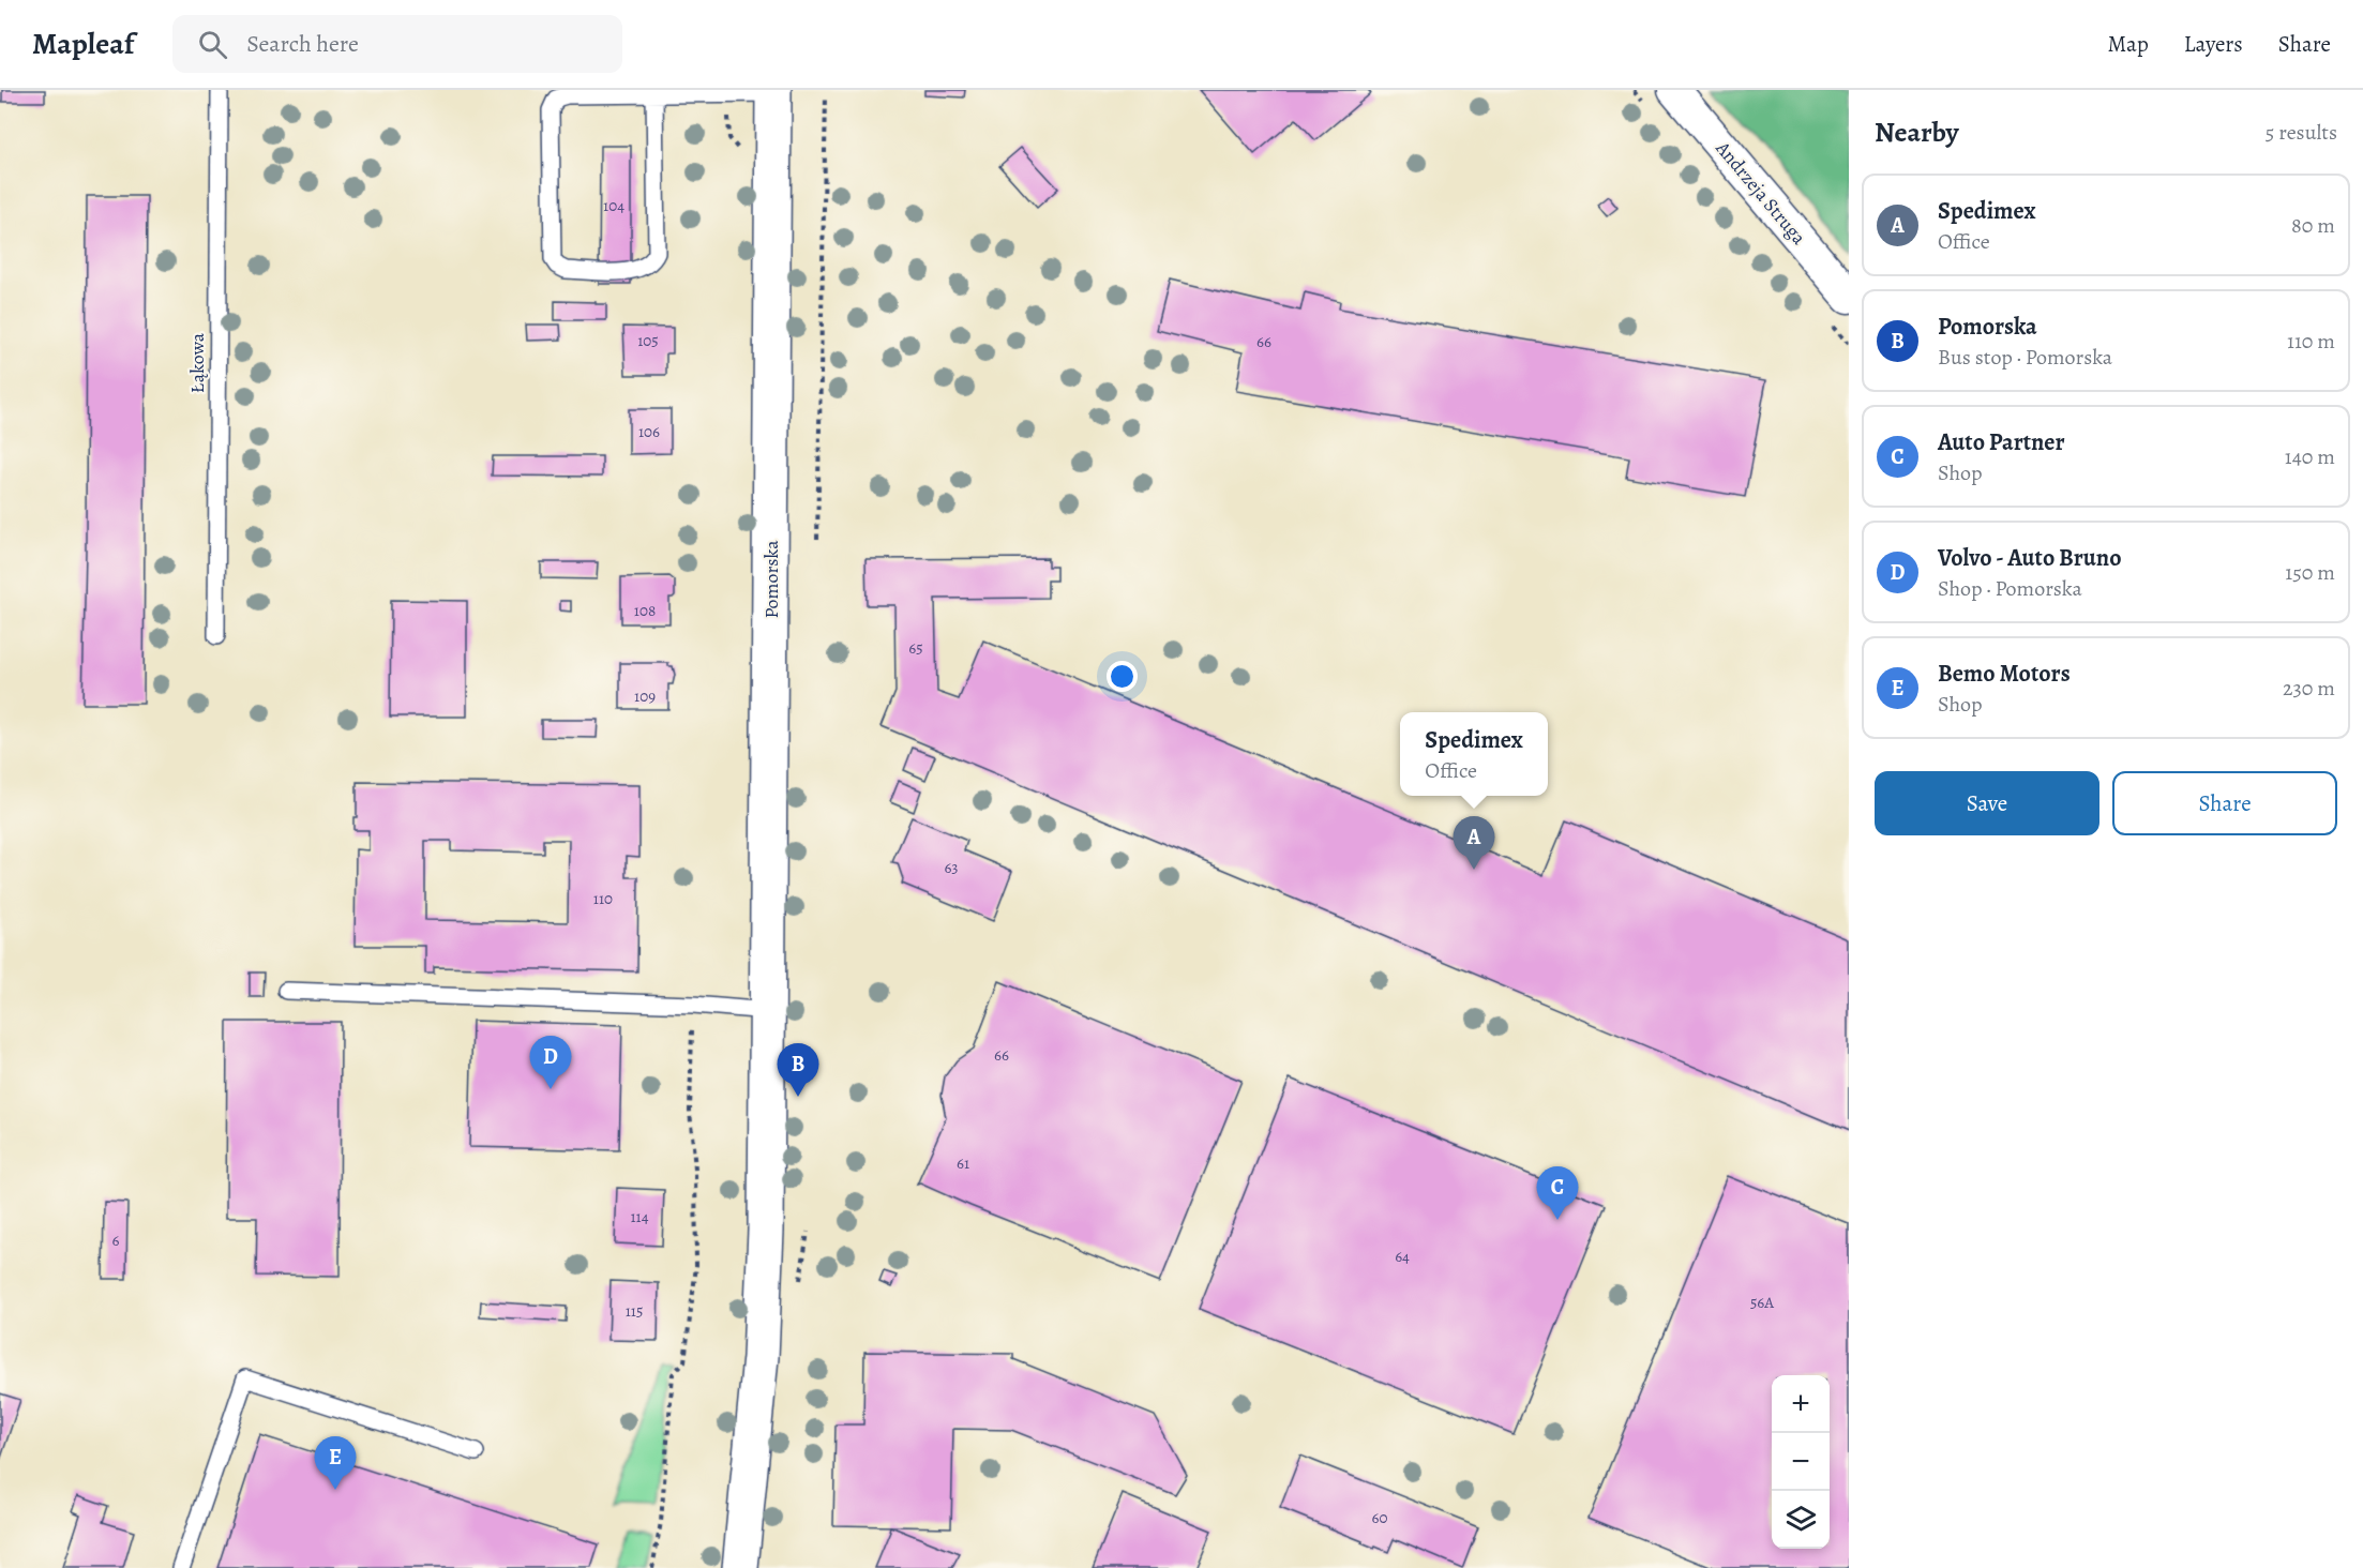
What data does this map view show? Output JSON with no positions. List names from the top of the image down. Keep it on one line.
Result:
{"streets":{"street":["Andrzeja Struga","Pomorska"],"lane":["Łąkowa"]},"house_numbers":["104","105","66","106","108","65","109","63","110","66","61","114","6","64","56A","115","60"],"page":{"header":"Mapleaf","search":"Search here","nav":["Map","Layers","Share"],"heading":["Nearby","5 results"],"list":[{"mark":"A","name":"Spedimex","note":"Office","value":"80 m"},{"mark":"B","name":"Pomorska","note":"Bus stop · Pomorska","value":"110 m"},{"mark":"C","name":"Auto Partner","note":"Shop","value":"140 m"},{"mark":"D","name":"Volvo - Auto Bruno","note":"Shop · Pomorska","value":"150 m"},{"mark":"E","name":"Bemo Motors","note":"Shop","value":"230 m"}],"popup":["Spedimex","Office"],"buttons":["Save","Share"],"pins":["A","D","B","C","E"],"map_buttons":["+","−"]}}
